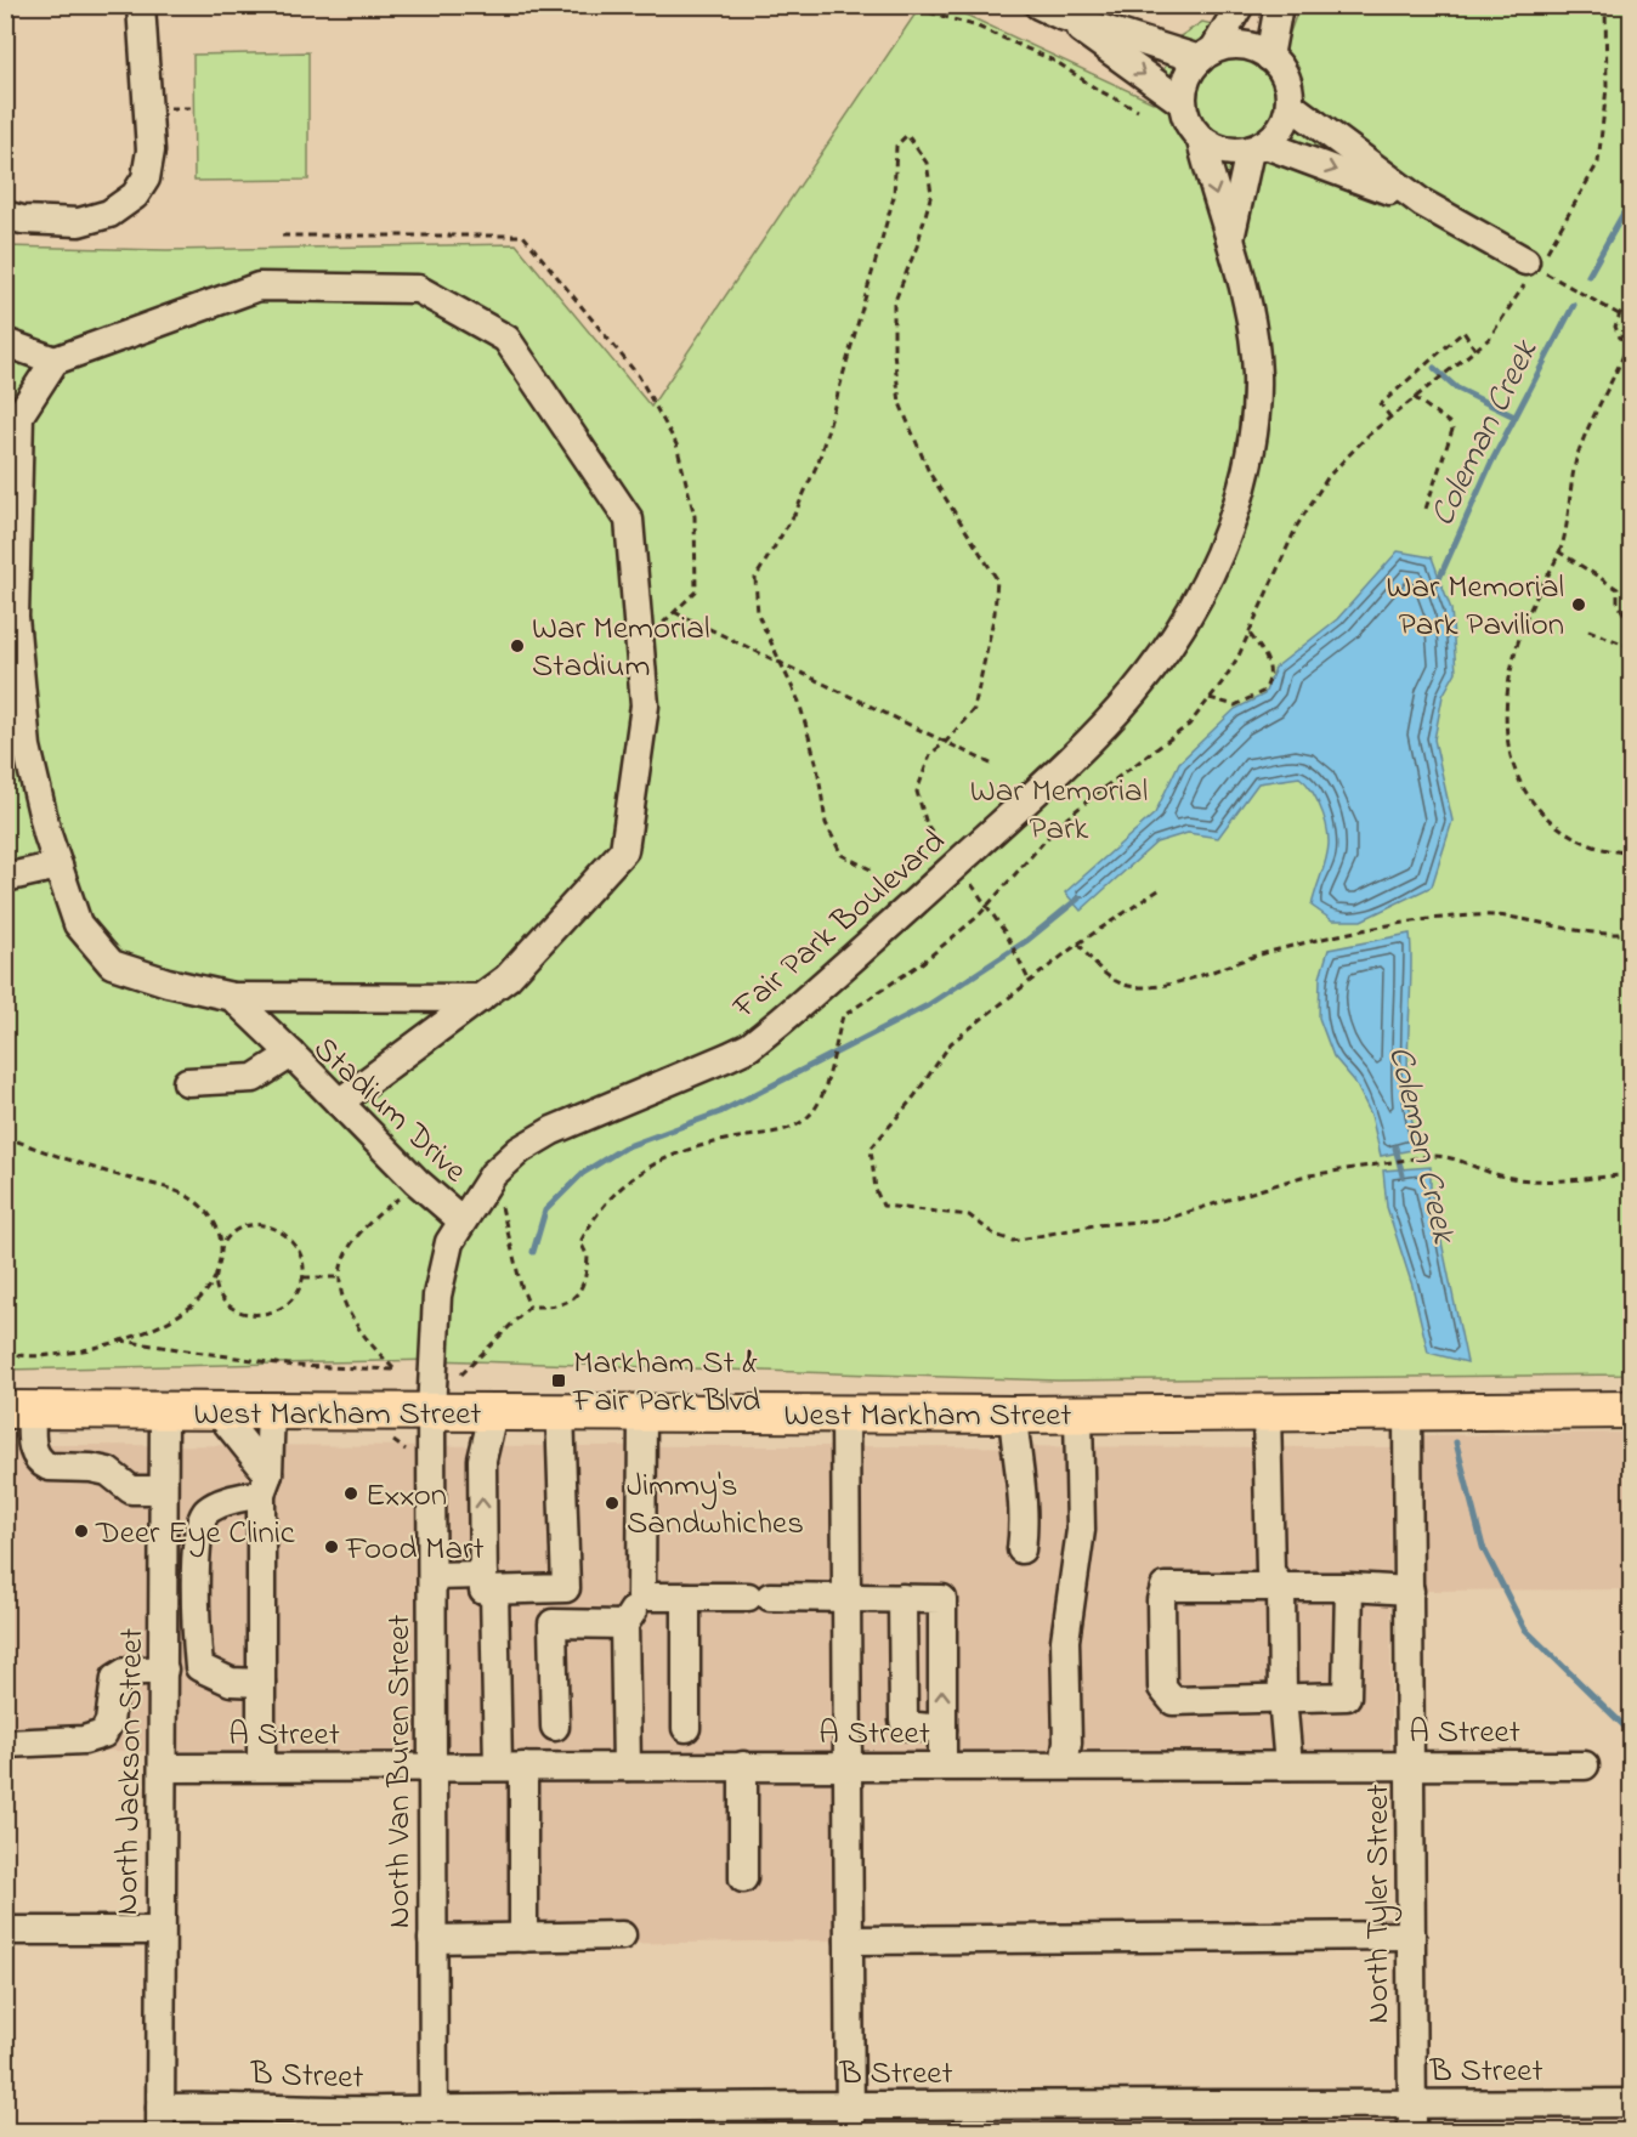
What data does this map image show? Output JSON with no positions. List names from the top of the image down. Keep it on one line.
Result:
{"streets":{"main road":["West Markham Street"],"street":["Fair Park Boulevard","Stadium Drive","A Street","North Jackson Street","North Van Buren Street","North Tyler Street","B Street"]},"crossings":[["Fair Park Boulevard","Stadium Drive"],["Fair Park Boulevard","West Markham Street"],["Fair Park Boulevard","North Van Buren Street"],["West Markham Street","North Jackson Street"],["West Markham Street","North Van Buren Street"],["West Markham Street","North Tyler Street"],["A Street","North Jackson Street"],["A Street","North Van Buren Street"],["A Street","North Tyler Street"],["North Jackson Street","B Street"],["North Van Buren Street","B Street"],["North Tyler Street","B Street"]],"water":["Coleman Creek"],"parks":["War Memorial Park"],"places":{"other":["War Memorial Park Pavilion","War Memorial Stadium","Exxon","Jimmy's Sandwhiches","Deer Eye Clinic","Food Mart"],"transit":["Markham St & Fair Park Blvd"]}}
